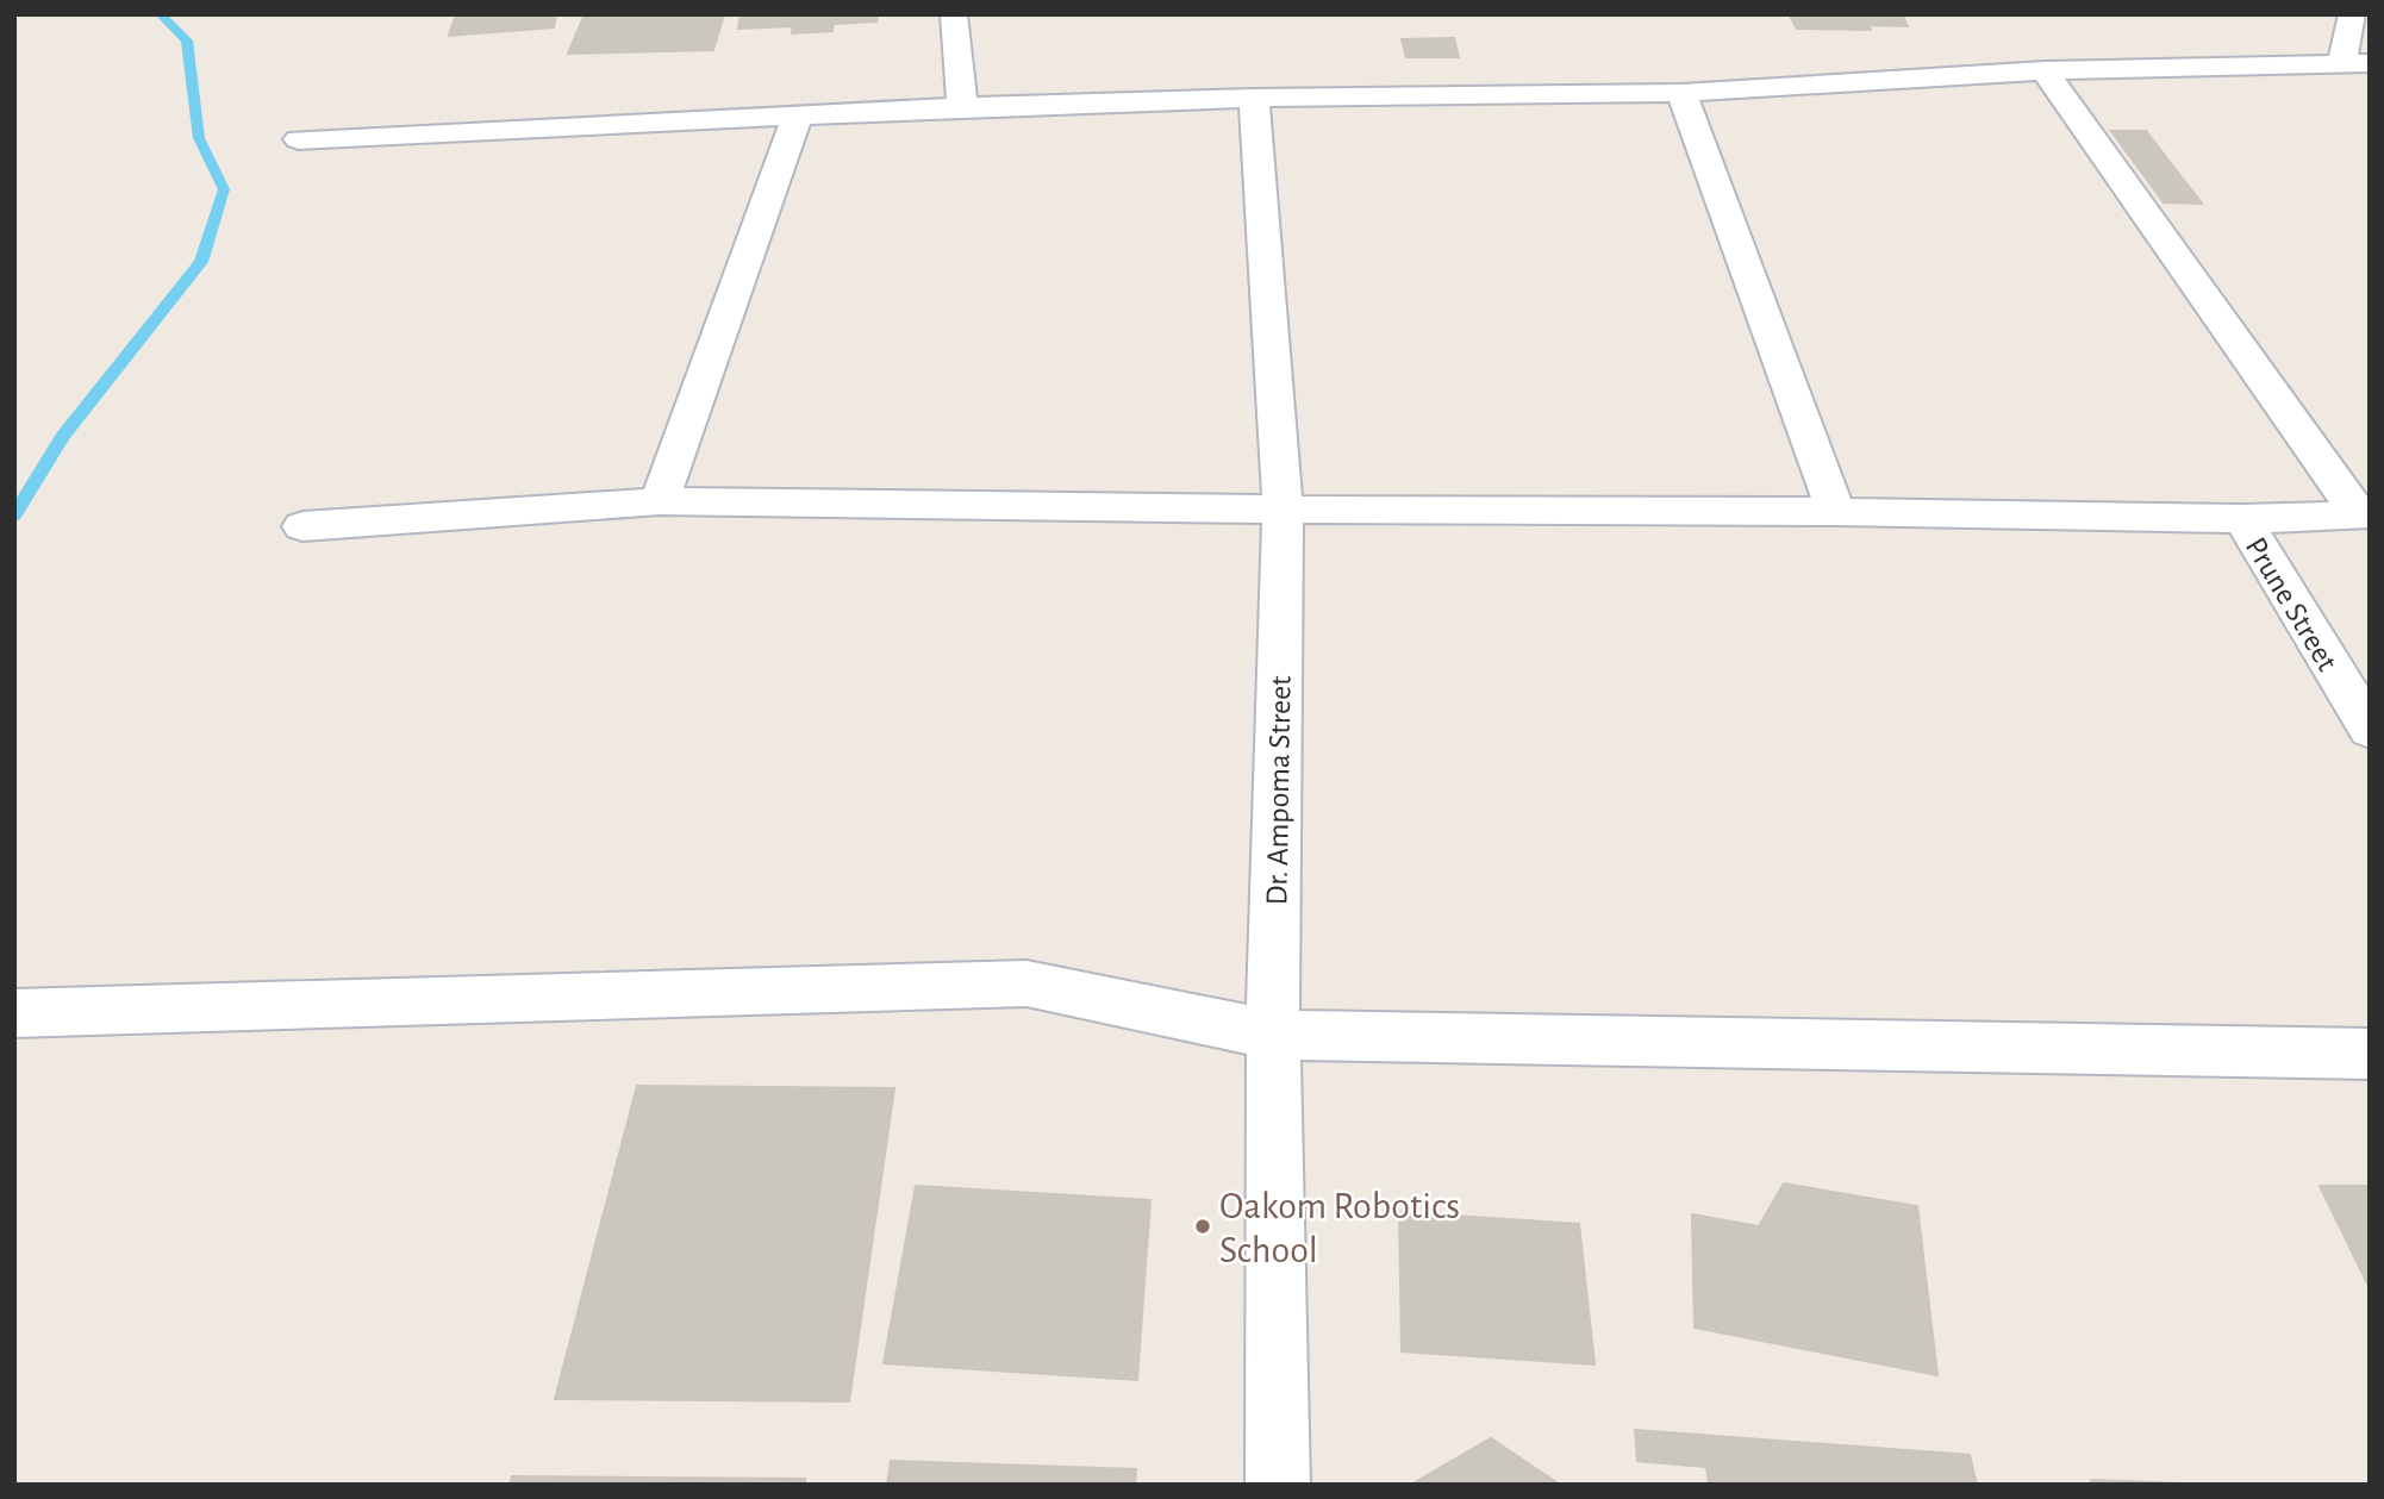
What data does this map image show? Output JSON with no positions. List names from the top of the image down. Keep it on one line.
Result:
{"streets":{"street":["Prune Street","Dr. Ampoma Street"]},"places":["Oakom Robotics School"]}
